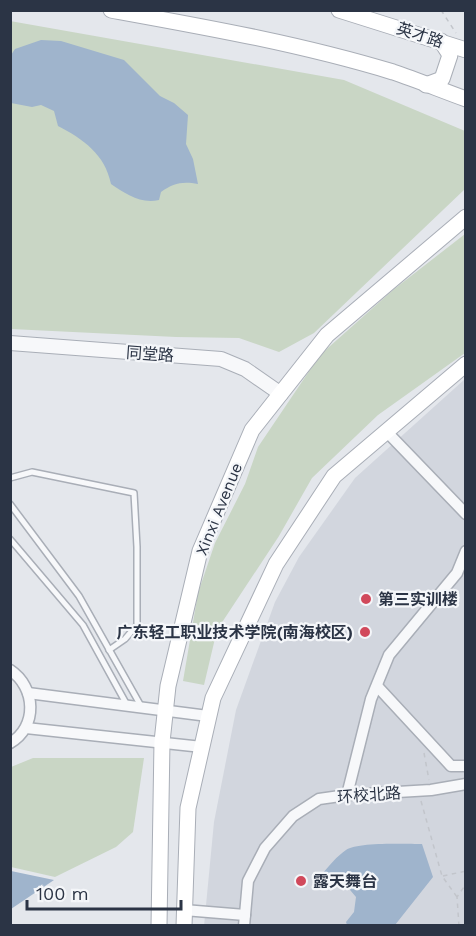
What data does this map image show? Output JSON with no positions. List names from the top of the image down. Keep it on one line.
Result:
{"streets":{"main road":["英才路","Xinxi Avenue"],"street":["同堂路","环校北路"]},"crossings":[["同堂路","Xinxi Avenue"]],"places":["第三实训楼","广东轻工职业技术学院(南海校区)","露天舞台"],"scale_bar":"100 m"}
